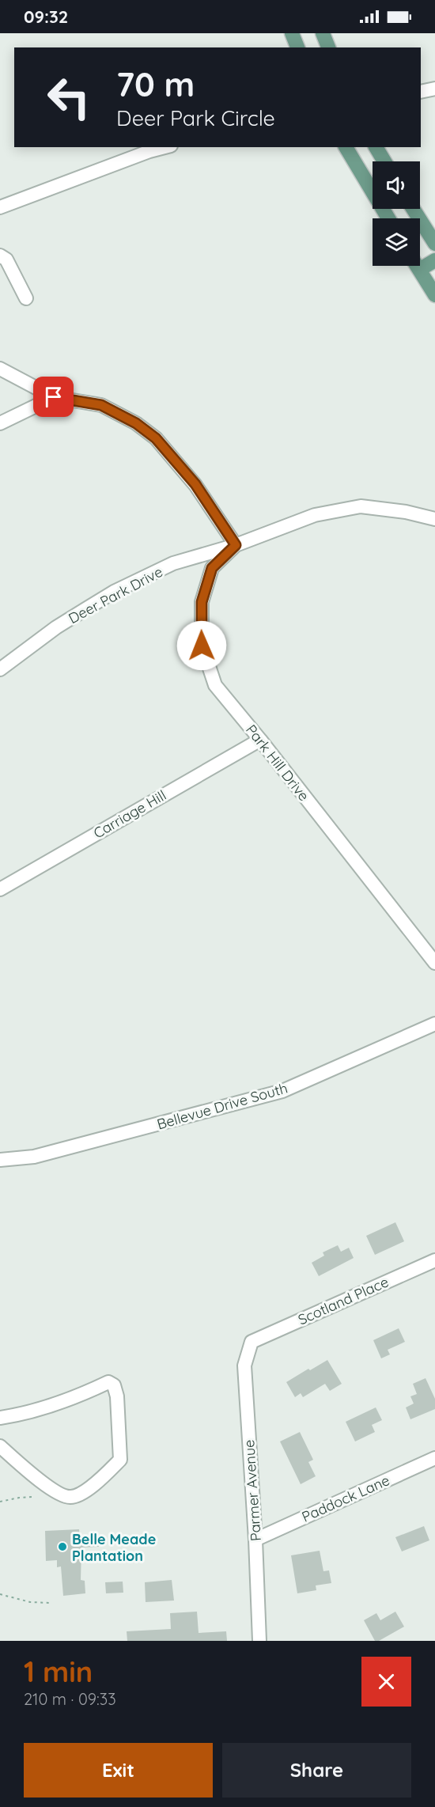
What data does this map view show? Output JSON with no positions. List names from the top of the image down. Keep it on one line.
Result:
{"streets":{"street":["Deer Park Drive","Park Hill Drive","Carriage Hill","Bellevue Drive South","Scotland Place","Parmer Avenue","Paddock Lane"]},"crossings":[["Deer Park Drive","Park Hill Drive"],["Park Hill Drive","Carriage Hill"],["Scotland Place","Parmer Avenue"],["Parmer Avenue","Paddock Lane"]],"places":["Belle Meade Plantation"],"page":{"status":"09:32","turn":["70 m","Deer Park Circle"],"heading":["1 min","210 m · 09:33"],"buttons":["Exit","Share"]}}
